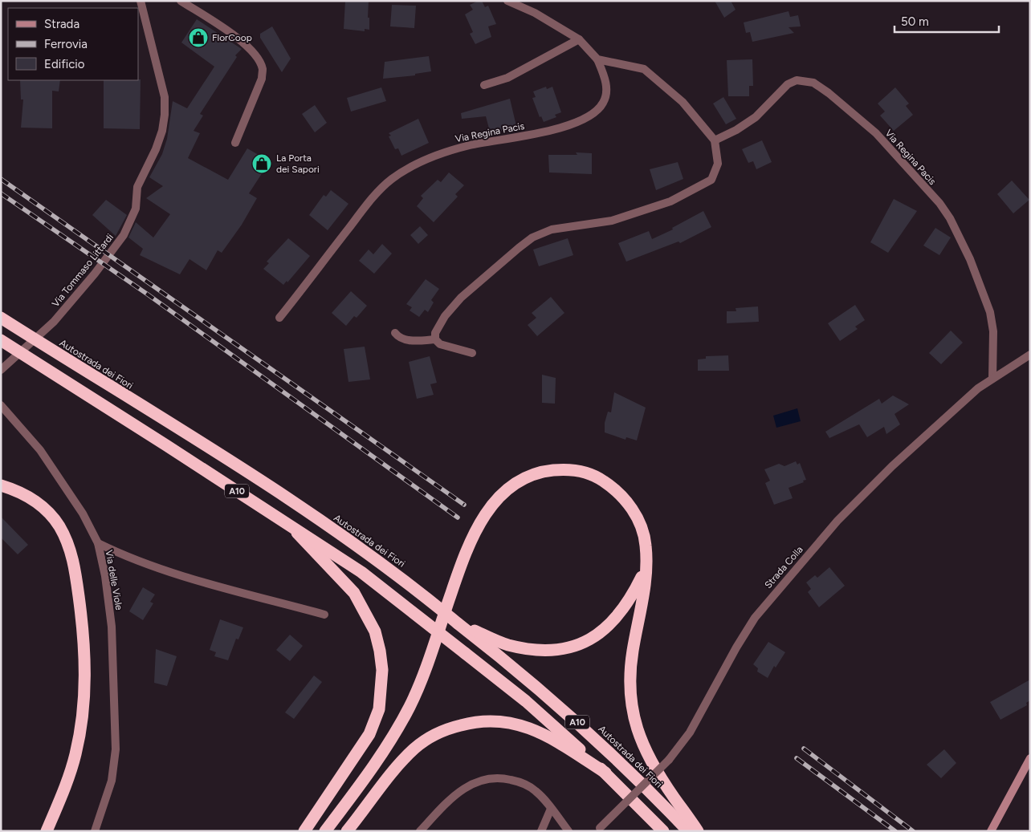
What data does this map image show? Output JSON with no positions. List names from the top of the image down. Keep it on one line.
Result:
{"streets":{"highway":["Autostrada dei Fiori","A10"],"street":["Via Regina Pacis","Via Tommaso Littardi","Strada Colla","Via delle Viole"]},"crossings":[["Via Regina Pacis","Strada Colla"]],"places":{"shop":["FlorCoop","La Porta dei Sapori"]},"legend":["Strada","Ferrovia","Edificio"],"scale_bar":"50 m"}
